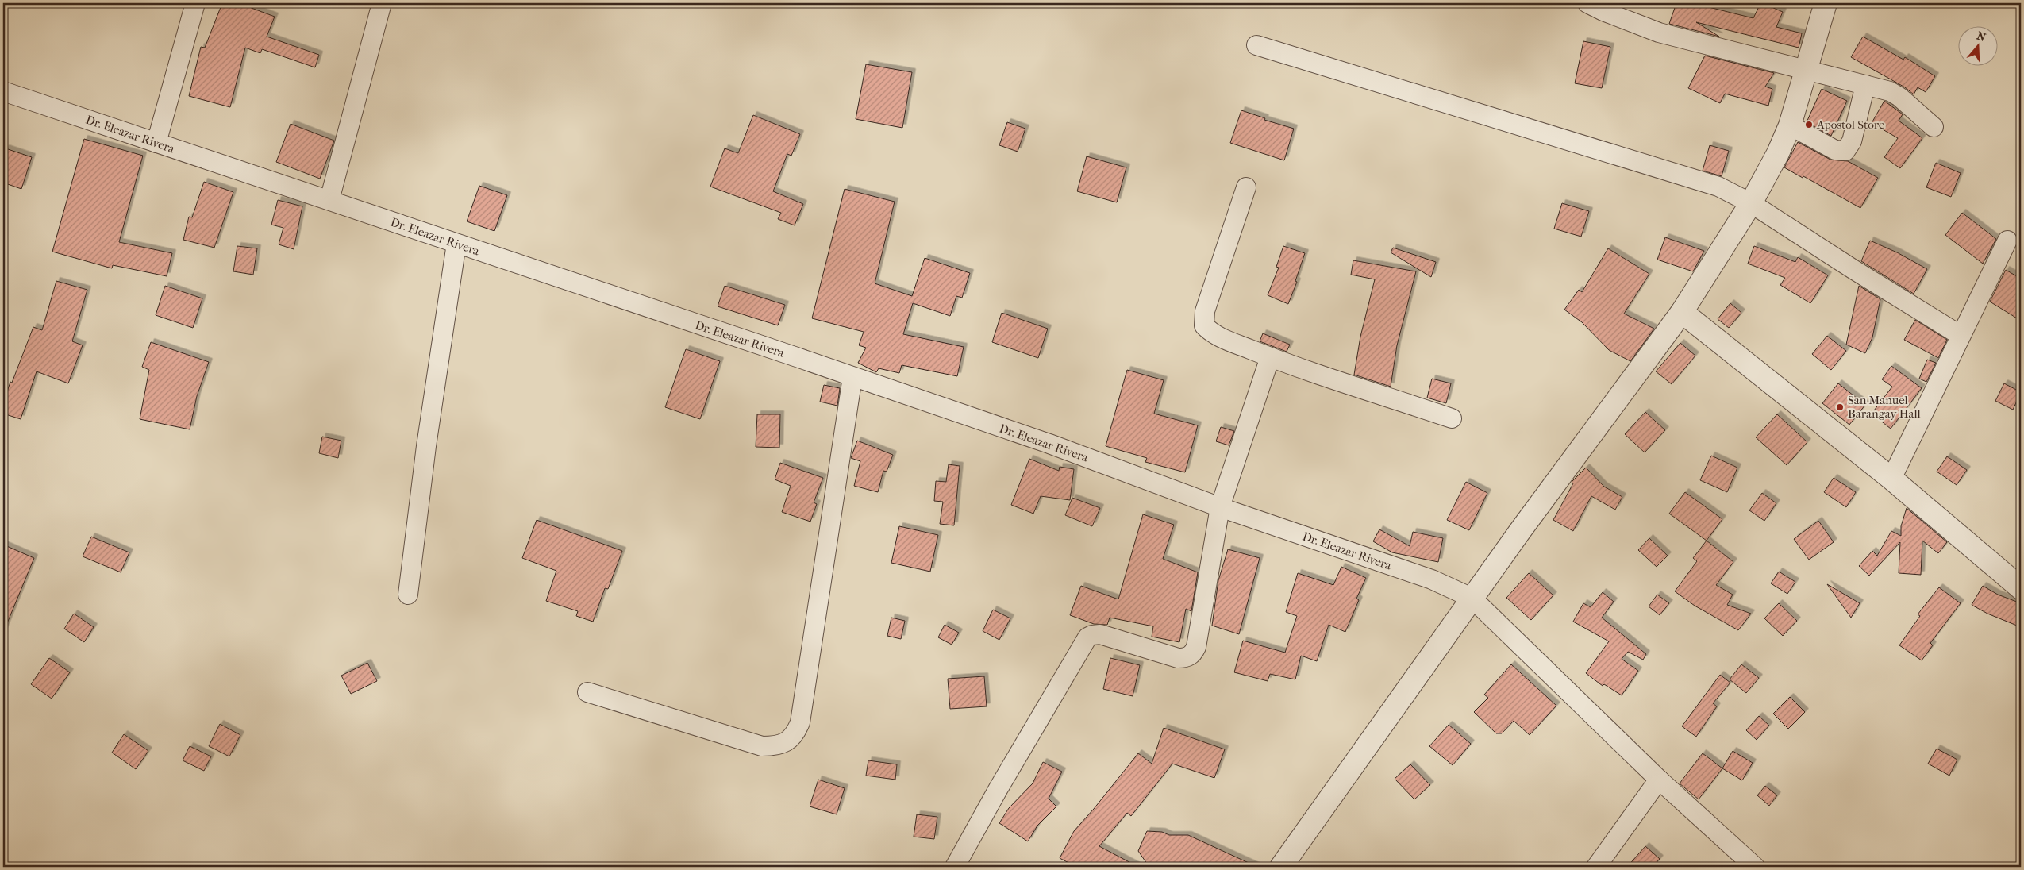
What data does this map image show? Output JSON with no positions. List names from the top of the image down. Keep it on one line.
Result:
{"streets":{"street":["Dr. Eleazar Rivera"]},"places":["Apostol Store","San Manuel Barangay Hall"],"north":"top"}
